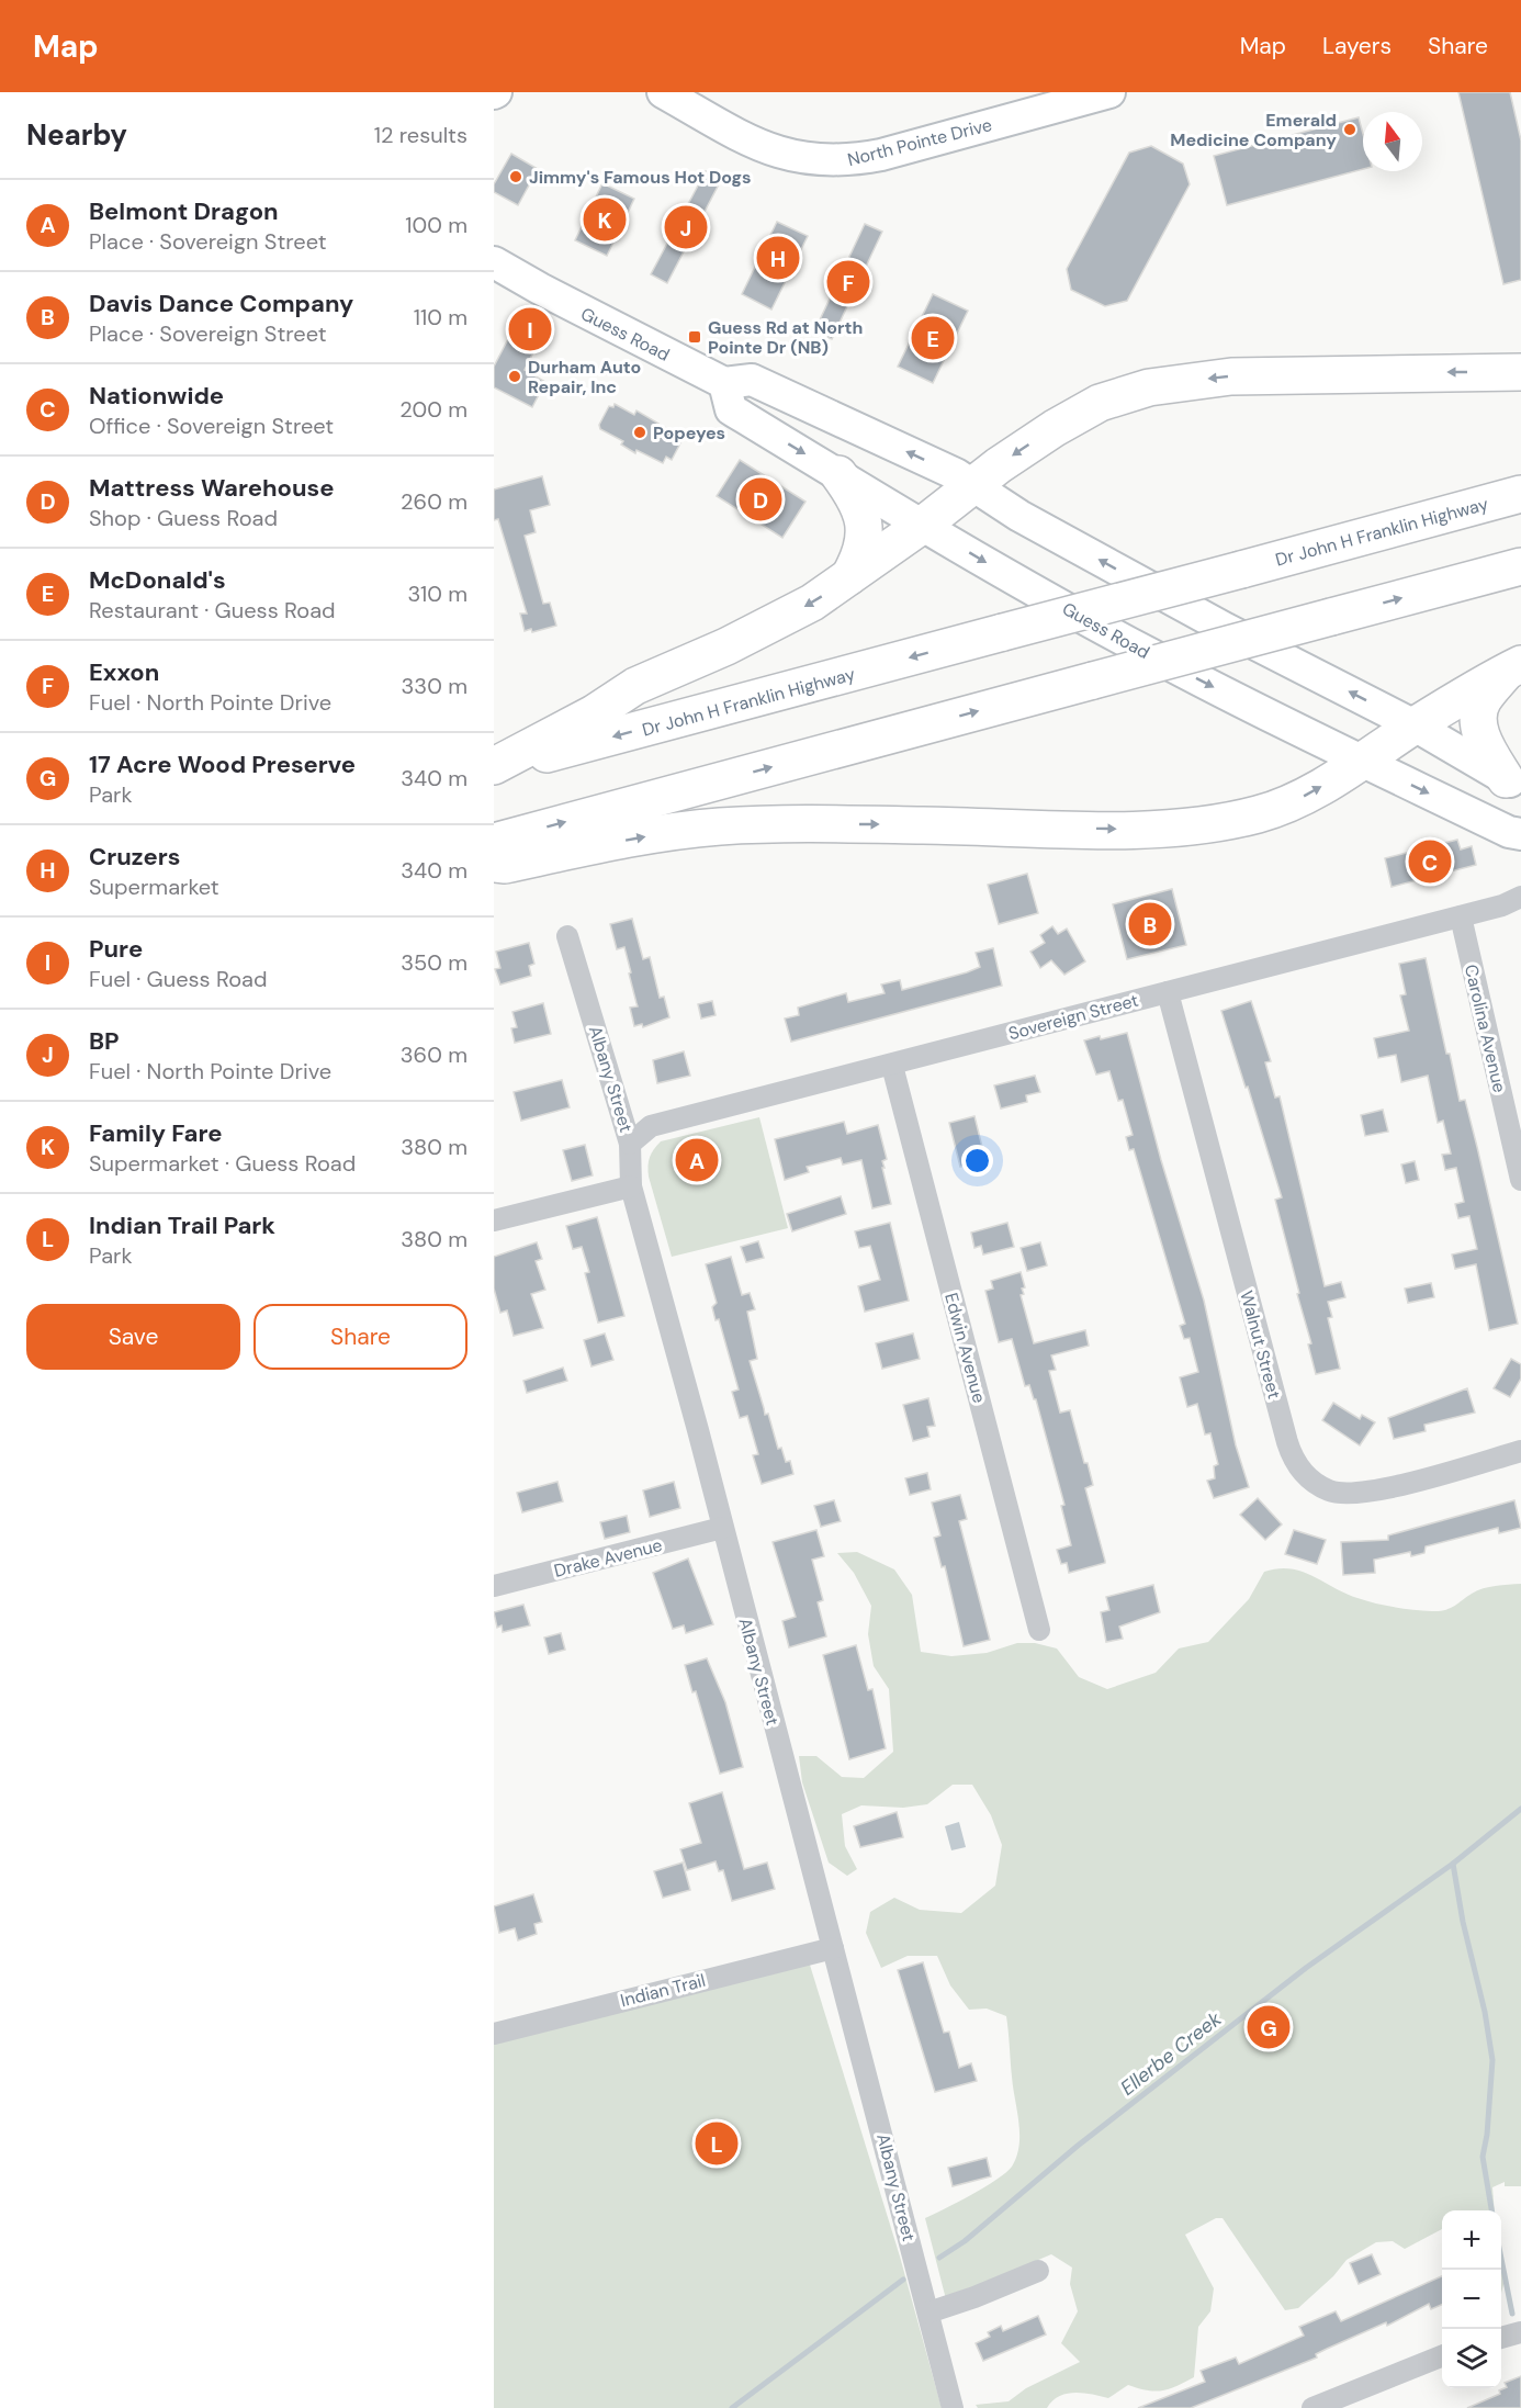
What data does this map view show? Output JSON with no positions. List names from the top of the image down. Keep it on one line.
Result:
{"streets":{"highway":["Dr John H Franklin Highway"],"main road":["North Pointe Drive","Guess Road"],"street":["Sovereign Street","Carolina Avenue","Albany Street","Walnut Street","Edwin Avenue","Drake Avenue","Indian Trail"]},"crossings":[["Sovereign Street","Carolina Avenue"],["Sovereign Street","Albany Street"],["Sovereign Street","Walnut Street"],["Sovereign Street","Edwin Avenue"],["Albany Street","Drake Avenue"],["Albany Street","Indian Trail"]],"water":["Ellerbe Creek"],"places":{"other":["Emerald Medicine Company","Jimmy's Famous Hot Dogs","Durham Auto Repair, Inc","Popeyes"],"transit":["Guess Rd at North Pointe Dr (NB)"]},"north":"top","page":{"header":"Map","nav":["Map","Layers","Share"],"heading":["Nearby","12 results"],"list":[{"mark":"A","name":"Belmont Dragon","note":"Place · Sovereign Street","value":"100 m"},{"mark":"B","name":"Davis Dance Company","note":"Place · Sovereign Street","value":"110 m"},{"mark":"C","name":"Nationwide","note":"Office · Sovereign Street","value":"200 m"},{"mark":"D","name":"Mattress Warehouse","note":"Shop · Guess Road","value":"260 m"},{"mark":"E","name":"McDonald's","note":"Restaurant · Guess Road","value":"310 m"},{"mark":"F","name":"Exxon","note":"Fuel · North Pointe Drive","value":"330 m"},{"mark":"G","name":"17 Acre Wood Preserve","note":"Park","value":"340 m"},{"mark":"H","name":"Cruzers","note":"Supermarket","value":"340 m"},{"mark":"I","name":"Pure","note":"Fuel · Guess Road","value":"350 m"},{"mark":"J","name":"BP","note":"Fuel · North Pointe Drive","value":"360 m"},{"mark":"K","name":"Family Fare","note":"Supermarket · Guess Road","value":"380 m"},{"mark":"L","name":"Indian Trail Park","note":"Park","value":"380 m"}],"pins":["K","J","H","F","I","E","D","C","B","A","G","L"],"buttons":["Save","Share"],"map_buttons":["+","−"]}}
